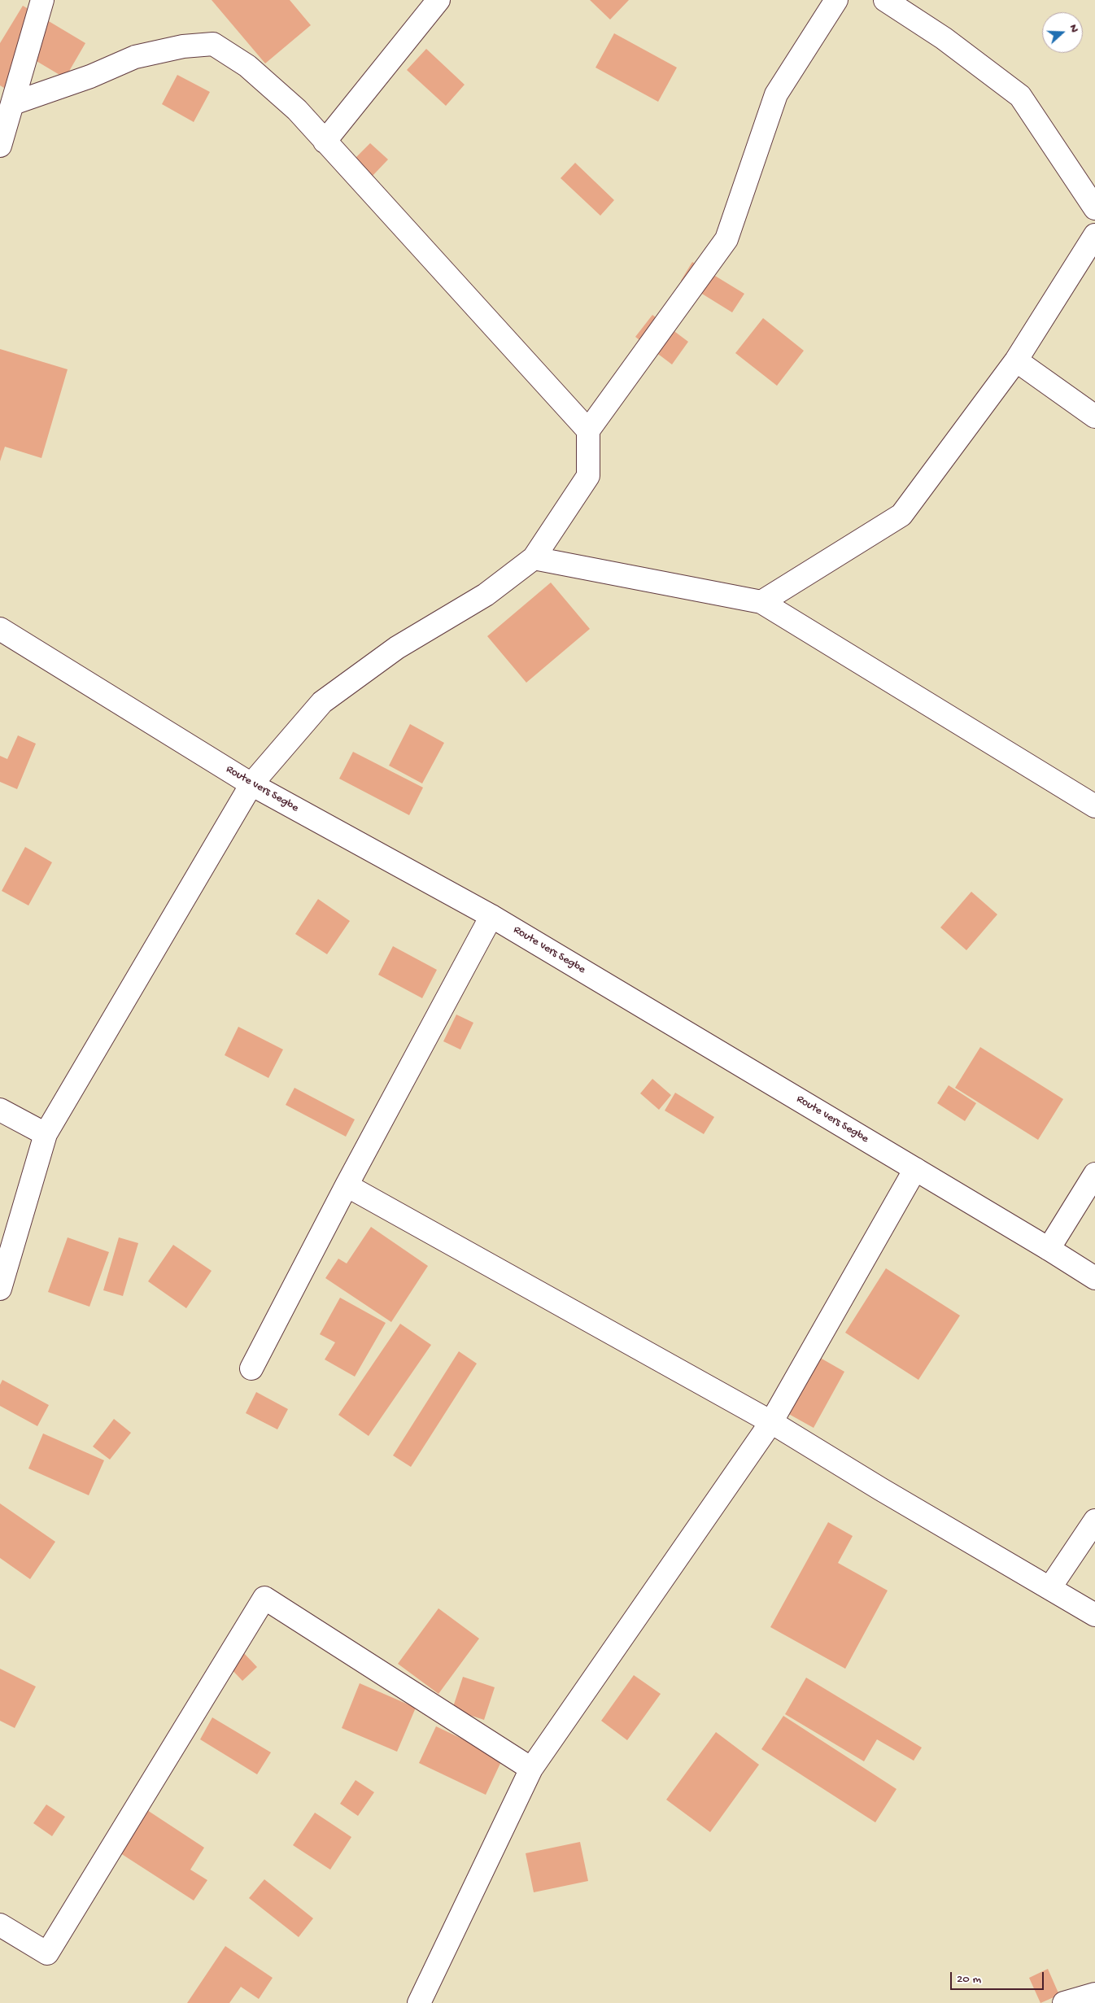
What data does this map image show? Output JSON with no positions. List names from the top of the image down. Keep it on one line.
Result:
{"streets":{"street":["Route vers Segbe"]},"scale_bar":"20 m","north":"right"}
